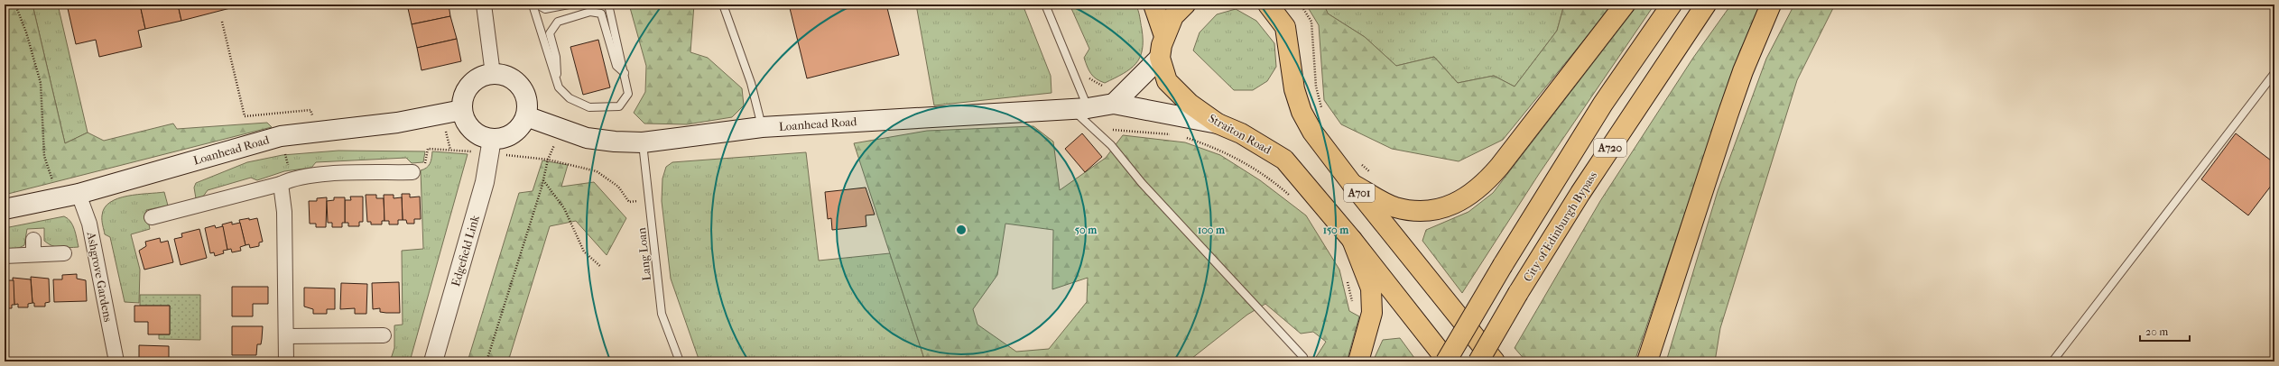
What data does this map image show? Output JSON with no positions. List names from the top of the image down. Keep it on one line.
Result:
{"streets":{"main road":["Loanhead Road","Straiton Road","A720","A701","City of Edinburgh Bypass"],"street":["Edgefield Link","Ashgrove Gardens"],"lane":["Lang Loan"]},"crossings":[["Loanhead Road","Straiton Road"],["Loanhead Road","Edgefield Link"],["Loanhead Road","Lang Loan"],["Loanhead Road","Ashgrove Gardens"],["Straiton Road","A720"]],"scale_bar":"20 m","rings":["50 m","100 m","150 m"]}
